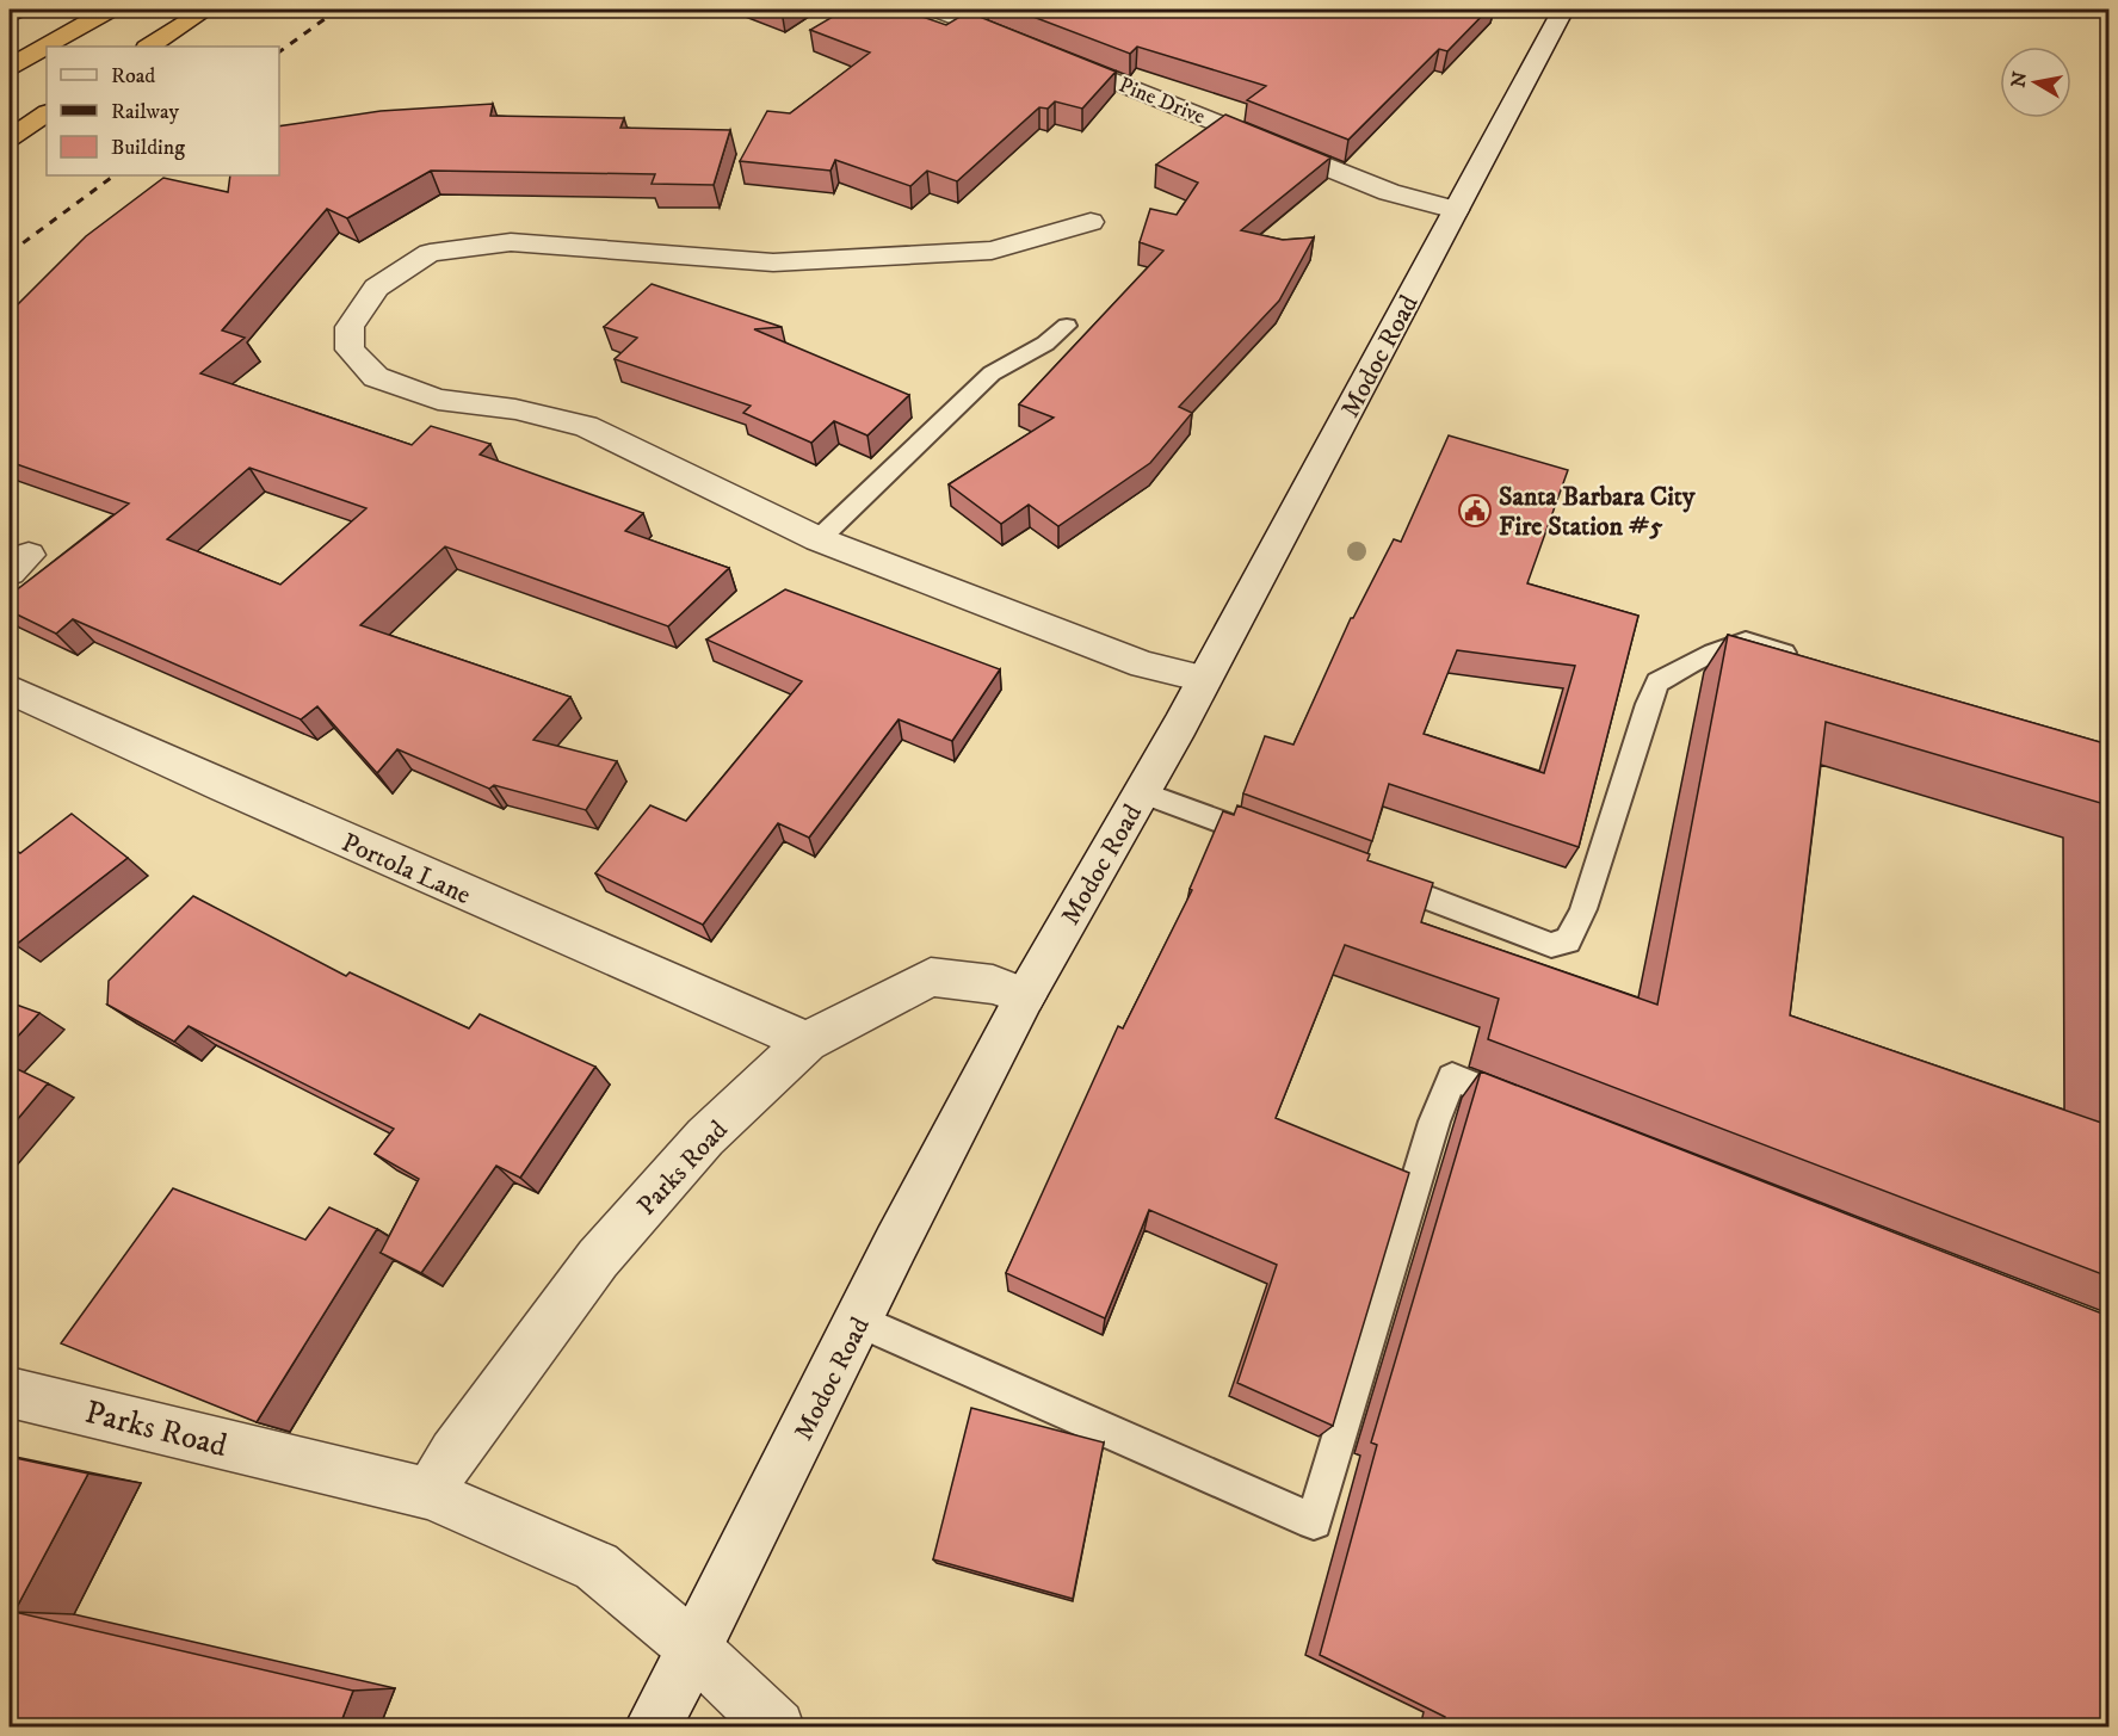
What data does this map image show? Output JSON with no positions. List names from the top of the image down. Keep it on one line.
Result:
{"streets":{"street":["Pine Drive","Modoc Road","Portola Lane","Parks Road"]},"crossings":[["Pine Drive","Modoc Road"],["Modoc Road","Parks Road"],["Portola Lane","Parks Road"]],"places":{"public building":["Santa Barbara City Fire Station #5"]},"legend":["Road","Railway","Building"],"north":"left"}
